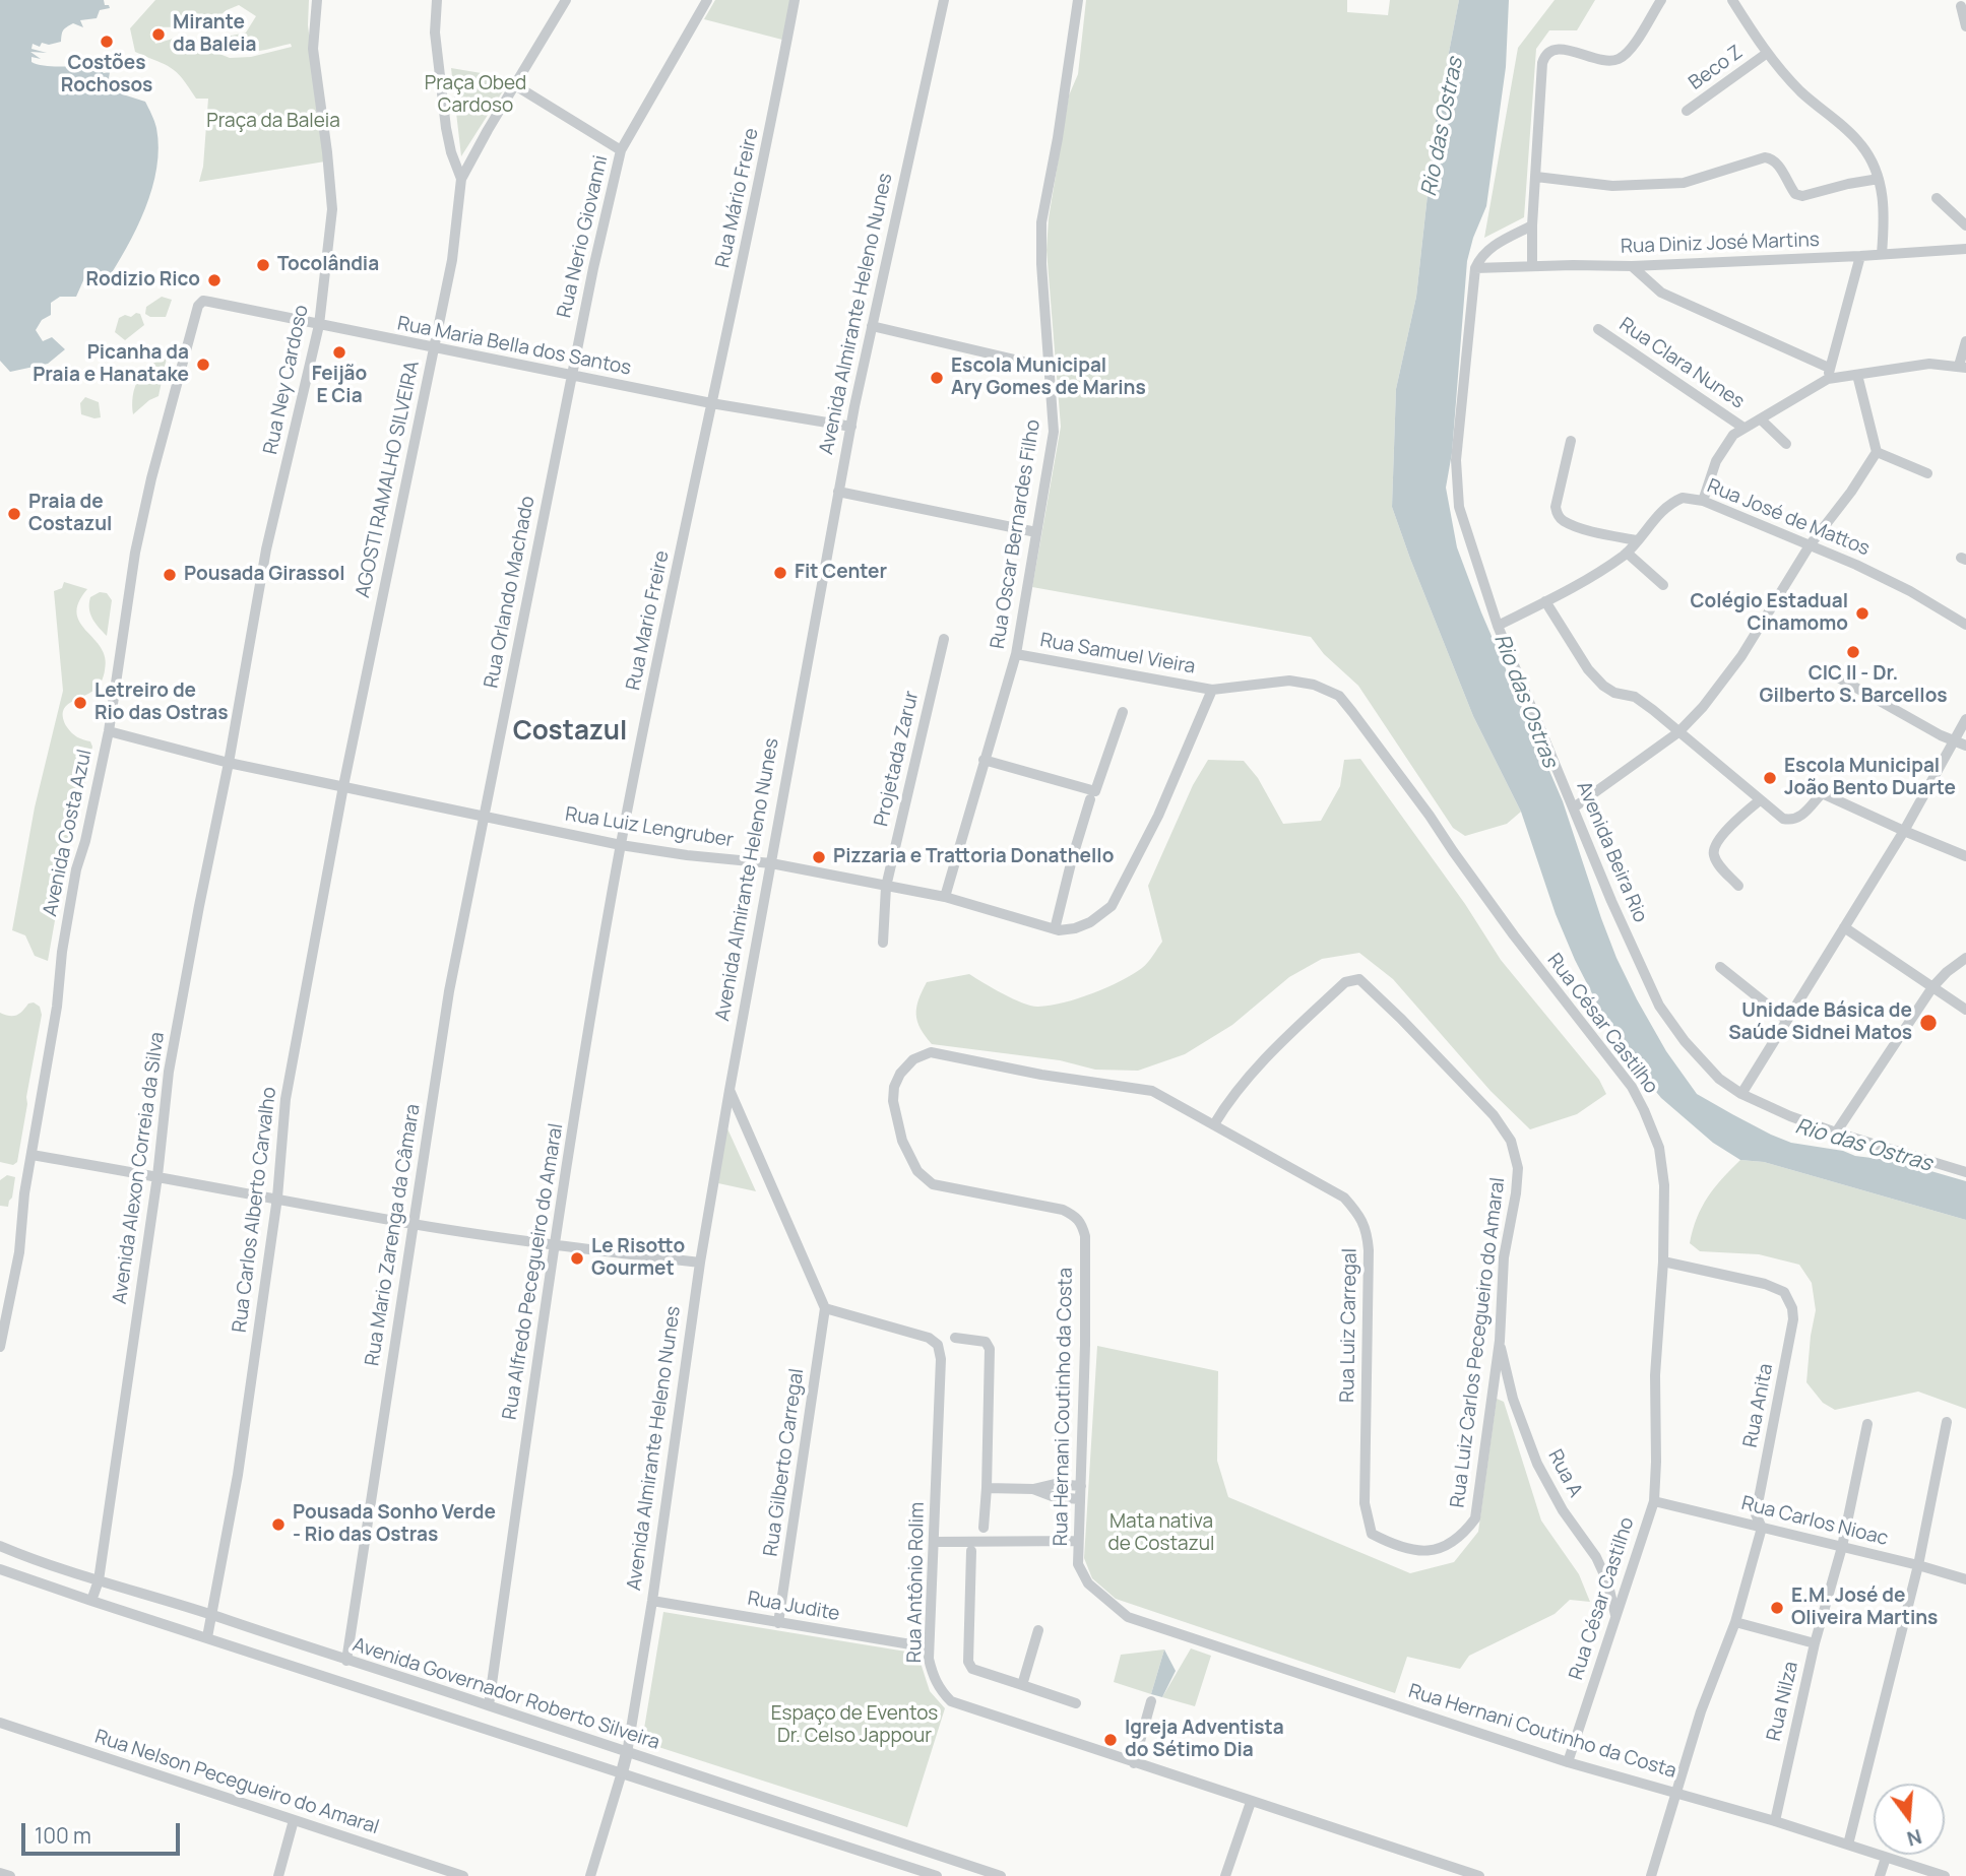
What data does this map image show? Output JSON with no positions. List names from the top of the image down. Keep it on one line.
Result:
{"streets":{"street":["Beco Z","Rua Mário Freire","Rua Nerio Giovanni","Rua Diniz José Martins","Avenida Almirante Heleno Nunes","Rua Maria Bella dos Santos","Rua Clara Nunes","Rua Ney Cardoso","AGOSTI RAMALHO SILVEIRA","Rua José de Mattos","Rua Oscar Bernardes Filho","Rua Orlando Machado","Rua Mario Freire","Rua Samuel Vieira","Projetada Zarur","Rua Luiz Lengruber","Avenida Costa Azul","Avenida Beira Rio","Rua César Castilho","Avenida Alexon Correia da Silva","Rua Carlos Alberto Carvalho","Rua Mario Zarenga da Câmara","Rua Alfredo Pecegueiro do Amaral","Rua Luiz Carregal","Rua Luiz Carlos Pecegueiro do Amaral","Rua Anita","Rua Hernani Coutinho da Costa","Rua Gilberto Carregal","Rua A","Rua Carlos Nioac","Rua Antônio Rolim","Rua Judite","Avenida Governador Roberto Silveira","Rua Nilza","Rua Nelson Pecegueiro do Amaral"]},"crossings":[["Rua Mário Freire","Rua Maria Bella dos Santos"],["Rua Mário Freire","Rua Mario Freire"],["Rua Nerio Giovanni","Rua Maria Bella dos Santos"],["Rua Nerio Giovanni","Rua Orlando Machado"],["Rua Diniz José Martins","Avenida Beira Rio"],["Avenida Almirante Heleno Nunes","Rua Maria Bella dos Santos"],["Avenida Almirante Heleno Nunes","Rua Luiz Lengruber"],["Avenida Almirante Heleno Nunes","Rua Judite"],["Avenida Almirante Heleno Nunes","Avenida Governador Roberto Silveira"],["Rua Maria Bella dos Santos","Rua Ney Cardoso"],["Rua Maria Bella dos Santos","AGOSTI RAMALHO SILVEIRA"],["Rua Maria Bella dos Santos","Rua Orlando Machado"],["Rua Maria Bella dos Santos","Rua Mario Freire"],["Rua Maria Bella dos Santos","Avenida Costa Azul"],["Rua Ney Cardoso","Rua Luiz Lengruber"],["Rua Ney Cardoso","Avenida Alexon Correia da Silva"],["AGOSTI RAMALHO SILVEIRA","Rua Luiz Lengruber"],["AGOSTI RAMALHO SILVEIRA","Rua Carlos Alberto Carvalho"],["Rua José de Mattos","Avenida Beira Rio"],["Rua Oscar Bernardes Filho","Rua Samuel Vieira"],["Rua Oscar Bernardes Filho","Rua Luiz Lengruber"],["Rua Orlando Machado","Rua Luiz Lengruber"],["Rua Orlando Machado","Rua Mario Zarenga da Câmara"],["Rua Mario Freire","Rua Luiz Lengruber"],["Rua Mario Freire","Rua Alfredo Pecegueiro do Amaral"],["Rua Samuel Vieira","Rua Luiz Lengruber"],["Rua Samuel Vieira","Rua César Castilho"],["Projetada Zarur","Rua Luiz Lengruber"],["Rua Luiz Lengruber","Avenida Costa Azul"],["Rua Luiz Lengruber","Rua César Castilho"],["Rua Luiz Lengruber","Avenida Alexon Correia da Silva"],["Rua Luiz Lengruber","Rua Carlos Alberto Carvalho"],["Rua Luiz Lengruber","Rua Mario Zarenga da Câmara"],["Rua Luiz Lengruber","Rua Alfredo Pecegueiro do Amaral"],["Rua César Castilho","Rua Anita"],["Rua César Castilho","Rua Hernani Coutinho da Costa"],["Rua César Castilho","Rua A"],["Rua César Castilho","Rua Carlos Nioac"],["Avenida Alexon Correia da Silva","Avenida Governador Roberto Silveira"],["Rua Carlos Alberto Carvalho","Avenida Governador Roberto Silveira"],["Rua Mario Zarenga da Câmara","Avenida Governador Roberto Silveira"],["Rua Alfredo Pecegueiro do Amaral","Avenida Governador Roberto Silveira"],["Rua Luiz Carregal","Rua Luiz Carlos Pecegueiro do Amaral"],["Rua Luiz Carregal","Rua Hernani Coutinho da Costa"],["Rua Luiz Carlos Pecegueiro do Amaral","Rua Hernani Coutinho da Costa"],["Rua Luiz Carlos Pecegueiro do Amaral","Rua A"],["Rua Anita","Rua Hernani Coutinho da Costa"],["Rua Anita","Rua Carlos Nioac"],["Rua Hernani Coutinho da Costa","Rua Nilza"],["Rua Gilberto Carregal","Rua Antônio Rolim"],["Rua Gilberto Carregal","Rua Judite"],["Rua Carlos Nioac","Rua Nilza"],["Rua Antônio Rolim","Rua Judite"]],"districts":["Costazul"],"water":["Rio das Ostras"],"parks":["Praça Obed Cardoso","Praça da Baleia","Mata nativa de Costazul","Espaço de Eventos Dr. Celso Jappour"],"places":["Mirante da Baleia","Costões Rochosos","Tocolândia","Rodizio Rico","Feijão E Cia","Picanha da Praia e Hanatake","Escola Municipal Ary Gomes de Marins","Praia de Costazul","Fit Center","Pousada Girassol","Colégio Estadual Cinamomo","CIC II - Dr. Gilberto S. Barcellos","Letreiro de Rio das Ostras","Escola Municipal João Bento Duarte","Pizzaria e Trattoria Donathello","Unidade Básica de Saúde Sidnei Matos","Le Risotto Gourmet","Pousada Sonho Verde - Rio das Ostras","E.M. José de Oliveira Martins","Igreja Adventista do Sétimo Dia"],"scale_bar":"100 m","north":"bottom"}
